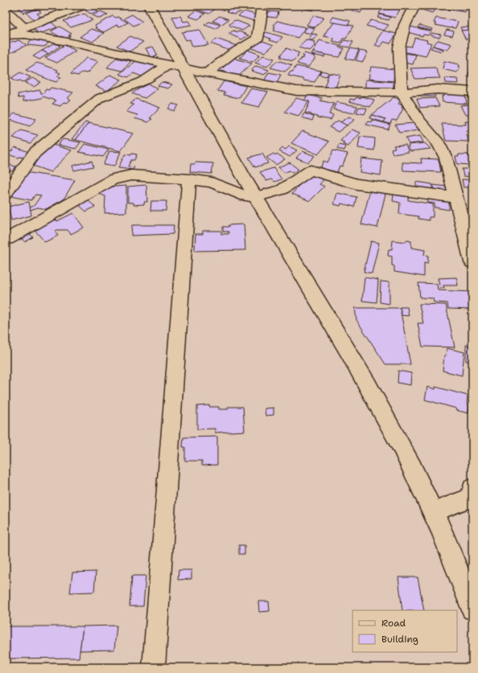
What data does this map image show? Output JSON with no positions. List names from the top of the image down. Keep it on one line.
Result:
{"legend":["Road","Building"]}
